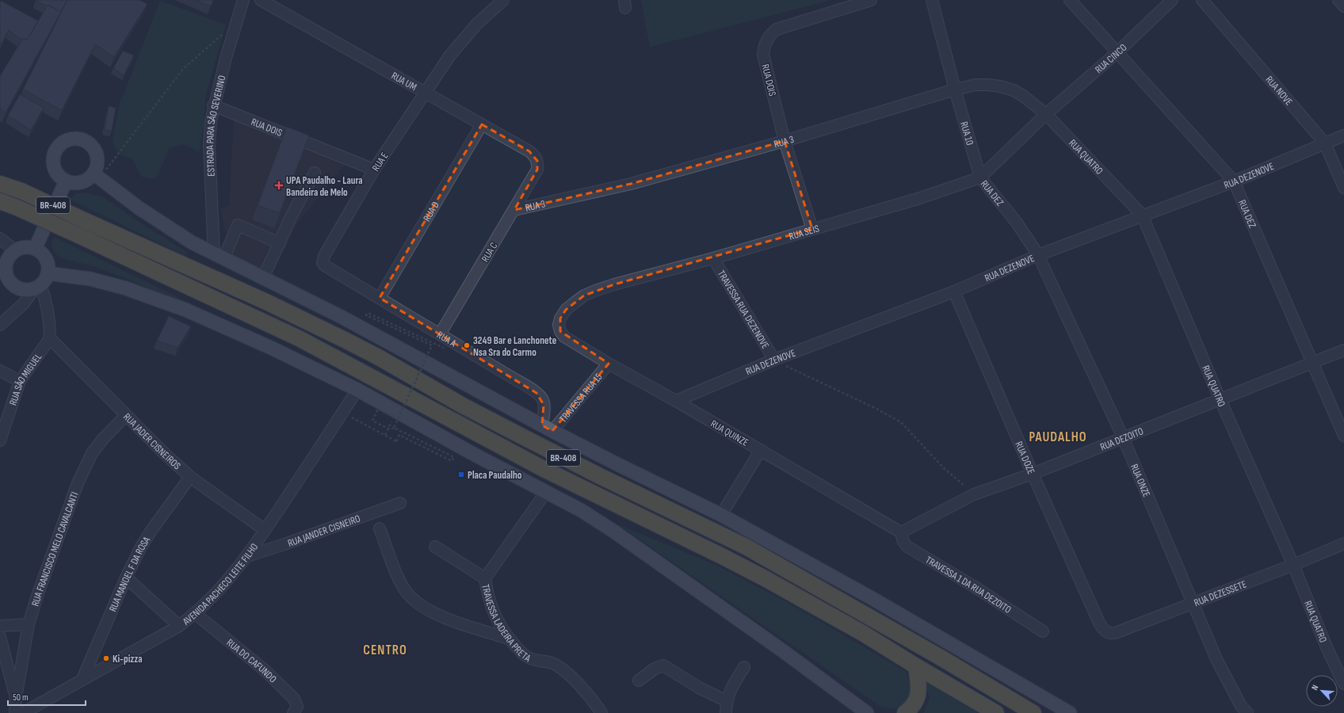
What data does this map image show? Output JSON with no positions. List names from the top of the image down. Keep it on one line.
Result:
{"streets":{"highway":["BR-408"],"street":["RUA CINCO","RUA DOIS","RUA UM","RUA NOVE","ESTRADA PARA SÃO SEVERINO","RUA 10","RUA 3","RUA QUATRO","RUA E","RUA DEZENOVE","RUA DEZ","RUA D","RUA SEIS","RUA C","TRAVESSA RUA DEZENOVE","RUA A","RUA SÃO MIGUEL","TRAVESSA RUA 15","RUA QUINZE","RUA DEZOITO","RUA JADER CISNEIROS","RUA DOZE","RUA ONZE","RUA JANDER CISNEIRO","RUA FRANCISCO MELO CAVALCANTI","RUA MANOEL F DA ROSA","AVENIDA PACHECO LEITE FILHO","TRAVESSA 1 DA RUA DEZOITO","RUA DEZESSETE","TRAVESSA LADEIRA PRETA","RUA DO CAFUNDO"]},"crossings":[["RUA CINCO","RUA 3"],["RUA CINCO","RUA QUATRO"],["RUA CINCO","RUA DEZ"],["RUA CINCO","RUA SEIS"],["RUA DOIS","ESTRADA PARA SÃO SEVERINO"],["RUA DOIS","RUA 3"],["RUA DOIS","RUA E"],["RUA DOIS","RUA SEIS"],["RUA UM","RUA E"],["RUA UM","RUA D"],["RUA UM","RUA C"],["RUA NOVE","RUA DEZENOVE"],["RUA 10","RUA 3"],["RUA 10","RUA DEZ"],["RUA 10","RUA SEIS"],["RUA 3","RUA QUATRO"],["RUA 3","RUA SEIS"],["RUA 3","RUA C"],["RUA QUATRO","RUA DEZENOVE"],["RUA QUATRO","RUA SEIS"],["RUA QUATRO","RUA DEZOITO"],["RUA QUATRO","RUA DEZESSETE"],["RUA E","RUA A"],["RUA DEZENOVE","RUA DEZ"],["RUA DEZENOVE","TRAVESSA RUA DEZENOVE"],["RUA DEZENOVE","RUA QUINZE"],["RUA DEZENOVE","RUA DOZE"],["RUA DEZENOVE","RUA ONZE"],["RUA DEZ","RUA SEIS"],["RUA DEZ","RUA DEZOITO"],["RUA DEZ","RUA ONZE"],["RUA D","RUA A"],["RUA SEIS","TRAVESSA RUA DEZENOVE"],["RUA SEIS","RUA QUINZE"],["RUA C","RUA A"],["RUA A","TRAVESSA RUA 15"],["RUA SÃO MIGUEL","RUA JADER CISNEIROS"],["TRAVESSA RUA 15","RUA QUINZE"],["RUA QUINZE","RUA DEZOITO"],["RUA QUINZE","TRAVESSA 1 DA RUA DEZOITO"],["RUA DEZOITO","RUA DOZE"],["RUA DEZOITO","RUA ONZE"],["RUA DEZOITO","TRAVESSA 1 DA RUA DEZOITO"],["RUA JADER CISNEIROS","RUA FRANCISCO MELO CAVALCANTI"],["RUA JADER CISNEIROS","RUA MANOEL F DA ROSA"],["RUA JADER CISNEIROS","AVENIDA PACHECO LEITE FILHO"],["RUA DOZE","RUA DEZESSETE"],["RUA ONZE","RUA DEZESSETE"],["RUA JANDER CISNEIRO","AVENIDA PACHECO LEITE FILHO"],["RUA MANOEL F DA ROSA","AVENIDA PACHECO LEITE FILHO"],["AVENIDA PACHECO LEITE FILHO","RUA DO CAFUNDO"]],"districts":["PAUDALHO","CENTRO"],"places":{"health":["UPA Paudalho - Laura Bandeira de Melo"],"other":["3249 Bar e Lanchonete Nsa Sra do Carmo","Ki-pizza"],"transit":["Placa Paudalho"]},"scale_bar":"50 m","north":"top left"}
